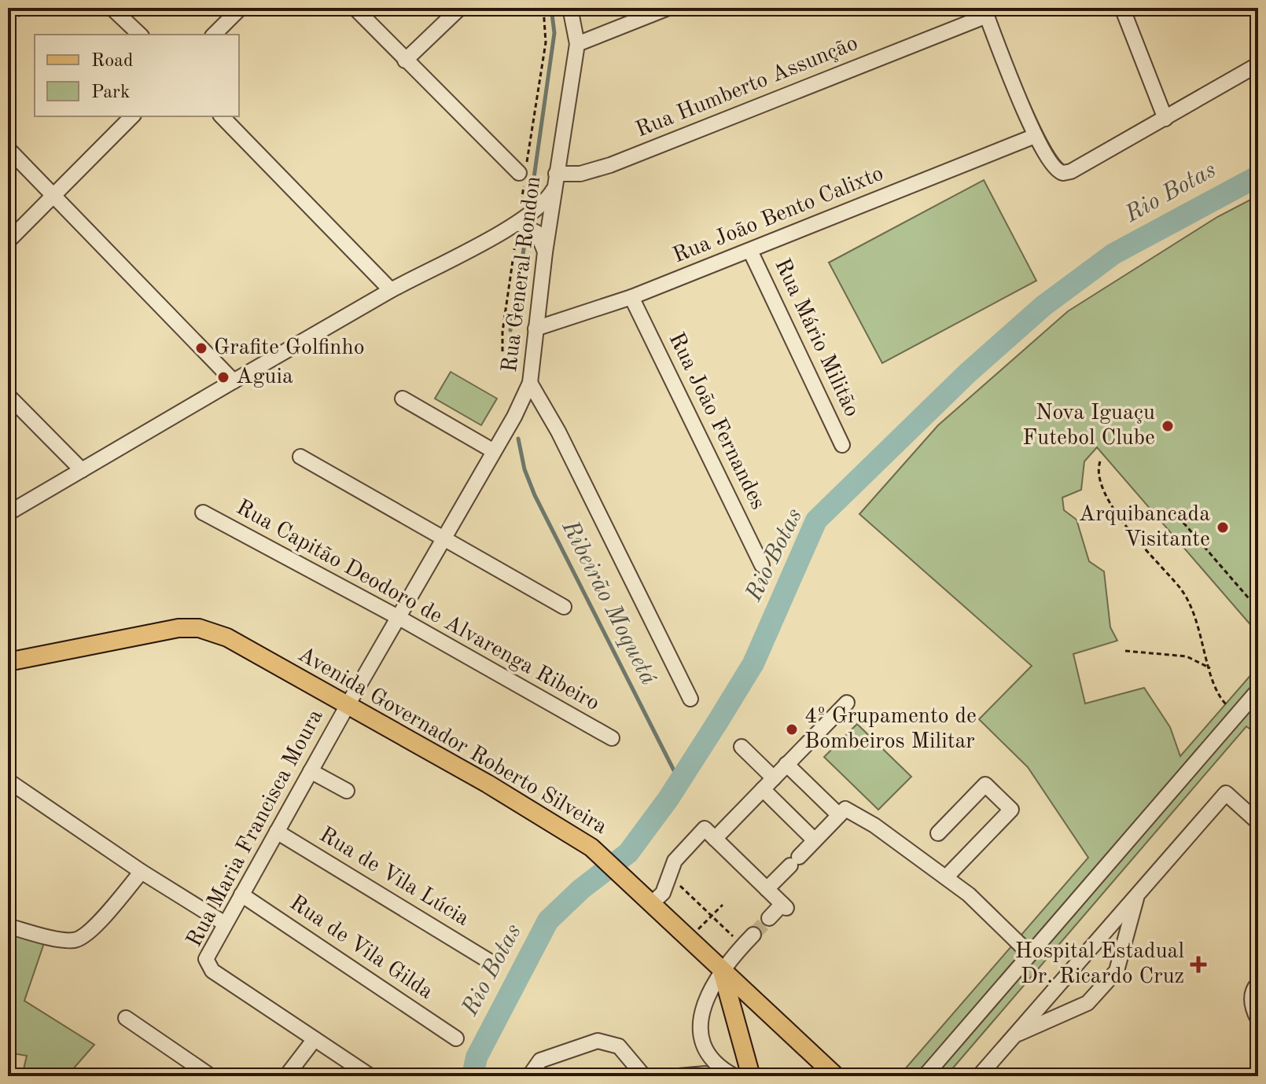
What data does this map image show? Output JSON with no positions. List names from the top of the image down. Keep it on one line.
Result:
{"streets":{"main road":["Avenida Governador Roberto Silveira"],"street":["Rua Humberto Assunção","Rua João Bento Calixto","Rua General Rondon","Rua Mário Militão","Rua João Fernandes","Rua Capitão Deodoro de Alvarenga Ribeiro","Rua Maria Francisca Moura","Rua de Vila Lúcia","Rua de Vila Gilda"]},"crossings":[["Rua Humberto Assunção","Rua General Rondon"],["Rua João Bento Calixto","Rua General Rondon"],["Rua João Bento Calixto","Rua Mário Militão"],["Rua João Bento Calixto","Rua João Fernandes"],["Rua General Rondon","Rua Maria Francisca Moura"],["Rua Capitão Deodoro de Alvarenga Ribeiro","Rua Maria Francisca Moura"],["Avenida Governador Roberto Silveira","Rua Maria Francisca Moura"],["Rua Maria Francisca Moura","Rua de Vila Lúcia"],["Rua Maria Francisca Moura","Rua de Vila Gilda"]],"water":["Rio Botas","Ribeirão Moquetá"],"places":{"other":["Grafite Golfinho","Aguia","Nova Iguaçu Futebol Clube","Arquibancada Visitante","4º Grupamento de Bombeiros Militar"],"health":["Hospital Estadual Dr. Ricardo Cruz"]},"legend":["Road","Park"]}
